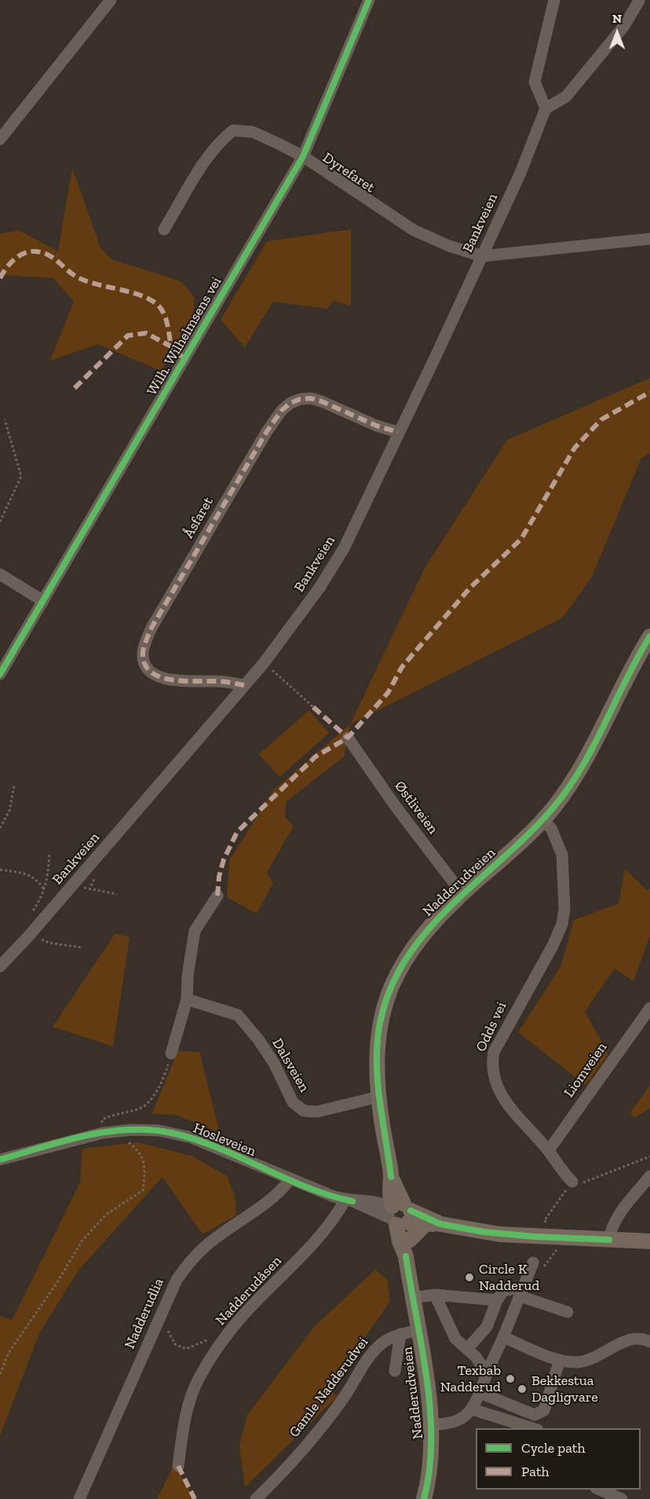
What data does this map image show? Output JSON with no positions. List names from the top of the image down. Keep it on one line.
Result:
{"streets":{"main road":["Nadderudveien","Hosleveien"],"street":["Dyrefaret","Bankveien","Wilh. Wilhelmsens vei","Åsfaret","Østliveien","Odds vei","Dalsveien","Liomveien","Nadderudåsen","Nadderudlia","Gamle Nadderudvei"]},"crossings":[["Dyrefaret","Bankveien"],["Dyrefaret","Wilh. Wilhelmsens vei"],["Bankveien","Åsfaret"],["Østliveien","Nadderudveien"],["Nadderudveien","Odds vei"],["Nadderudveien","Dalsveien"],["Nadderudveien","Hosleveien"],["Nadderudveien","Gamle Nadderudvei"],["Odds vei","Liomveien"],["Hosleveien","Nadderudåsen"],["Hosleveien","Nadderudlia"]],"places":["Circle K Nadderud","Texbab Nadderud","Bekkestua Dagligvare"],"legend":["Cycle path","Path"],"north":"top"}
